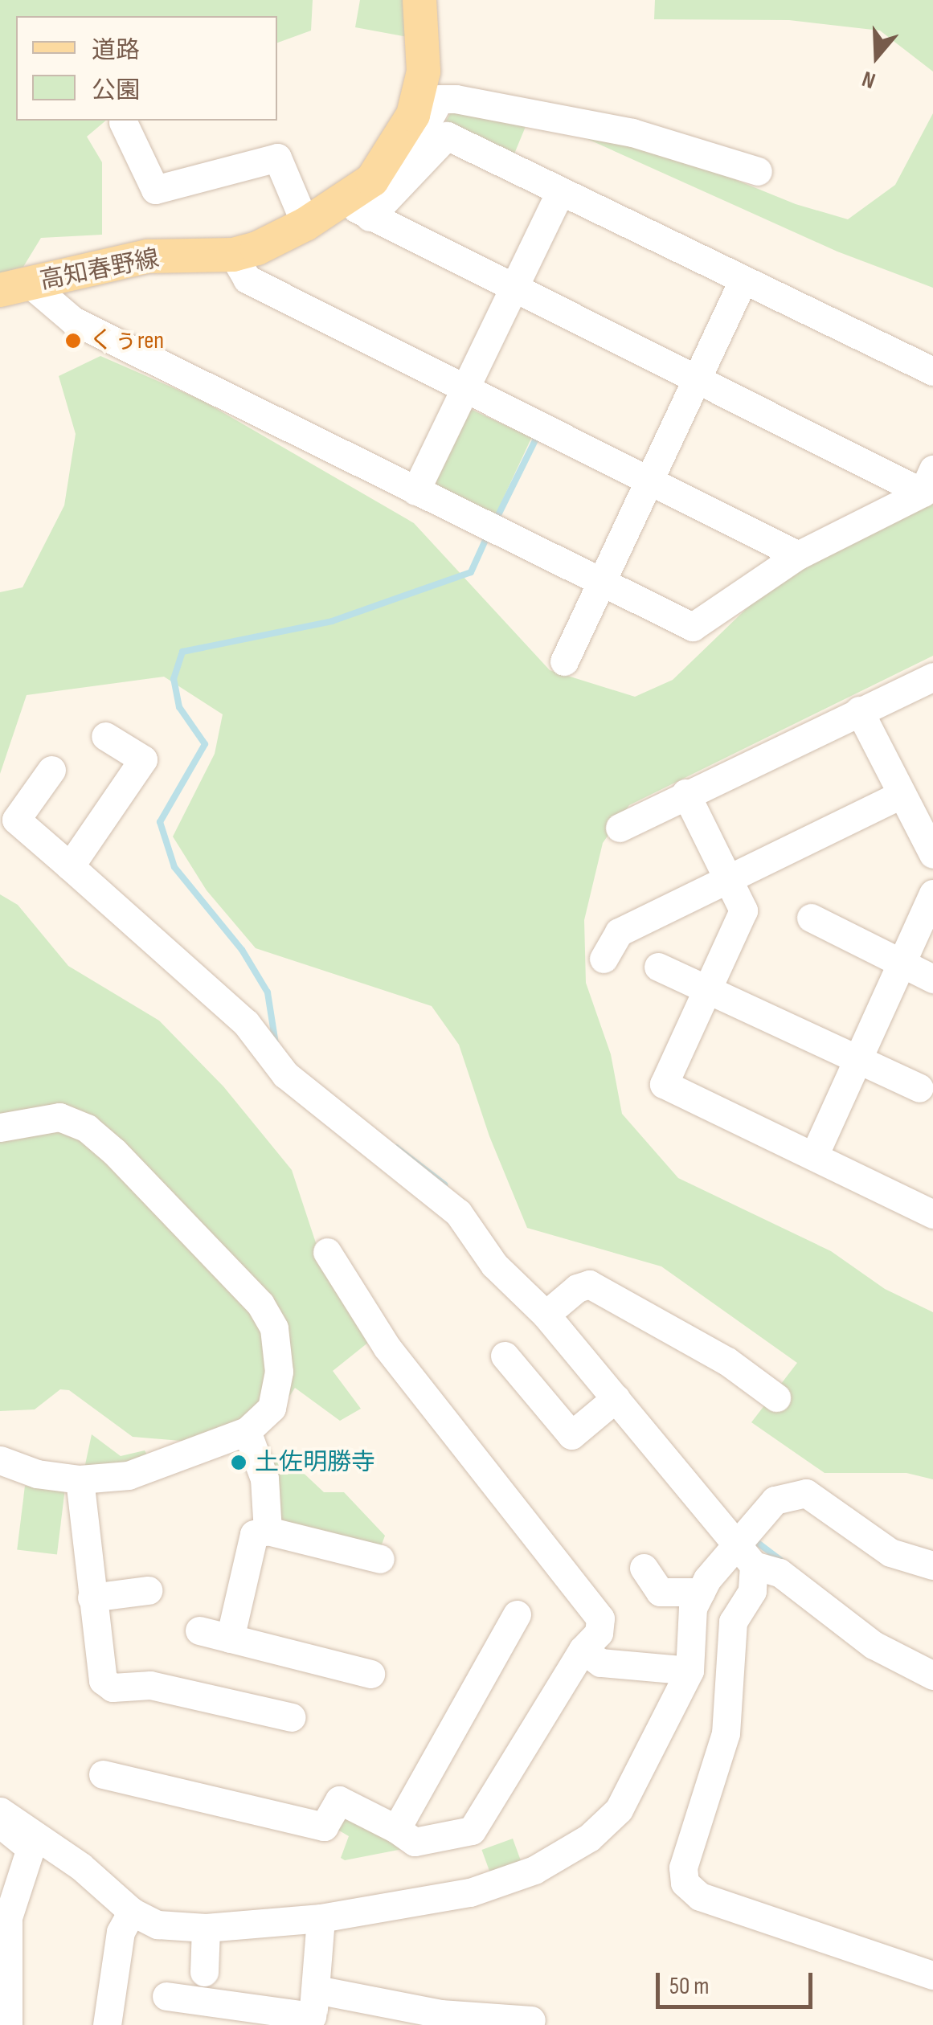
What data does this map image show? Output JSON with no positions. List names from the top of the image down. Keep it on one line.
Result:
{"streets":{"main road":["高知春野線"]},"places":["くぅren","土佐明勝寺"],"legend":["道路","公園"],"scale_bar":"50 m","north":"bottom"}
